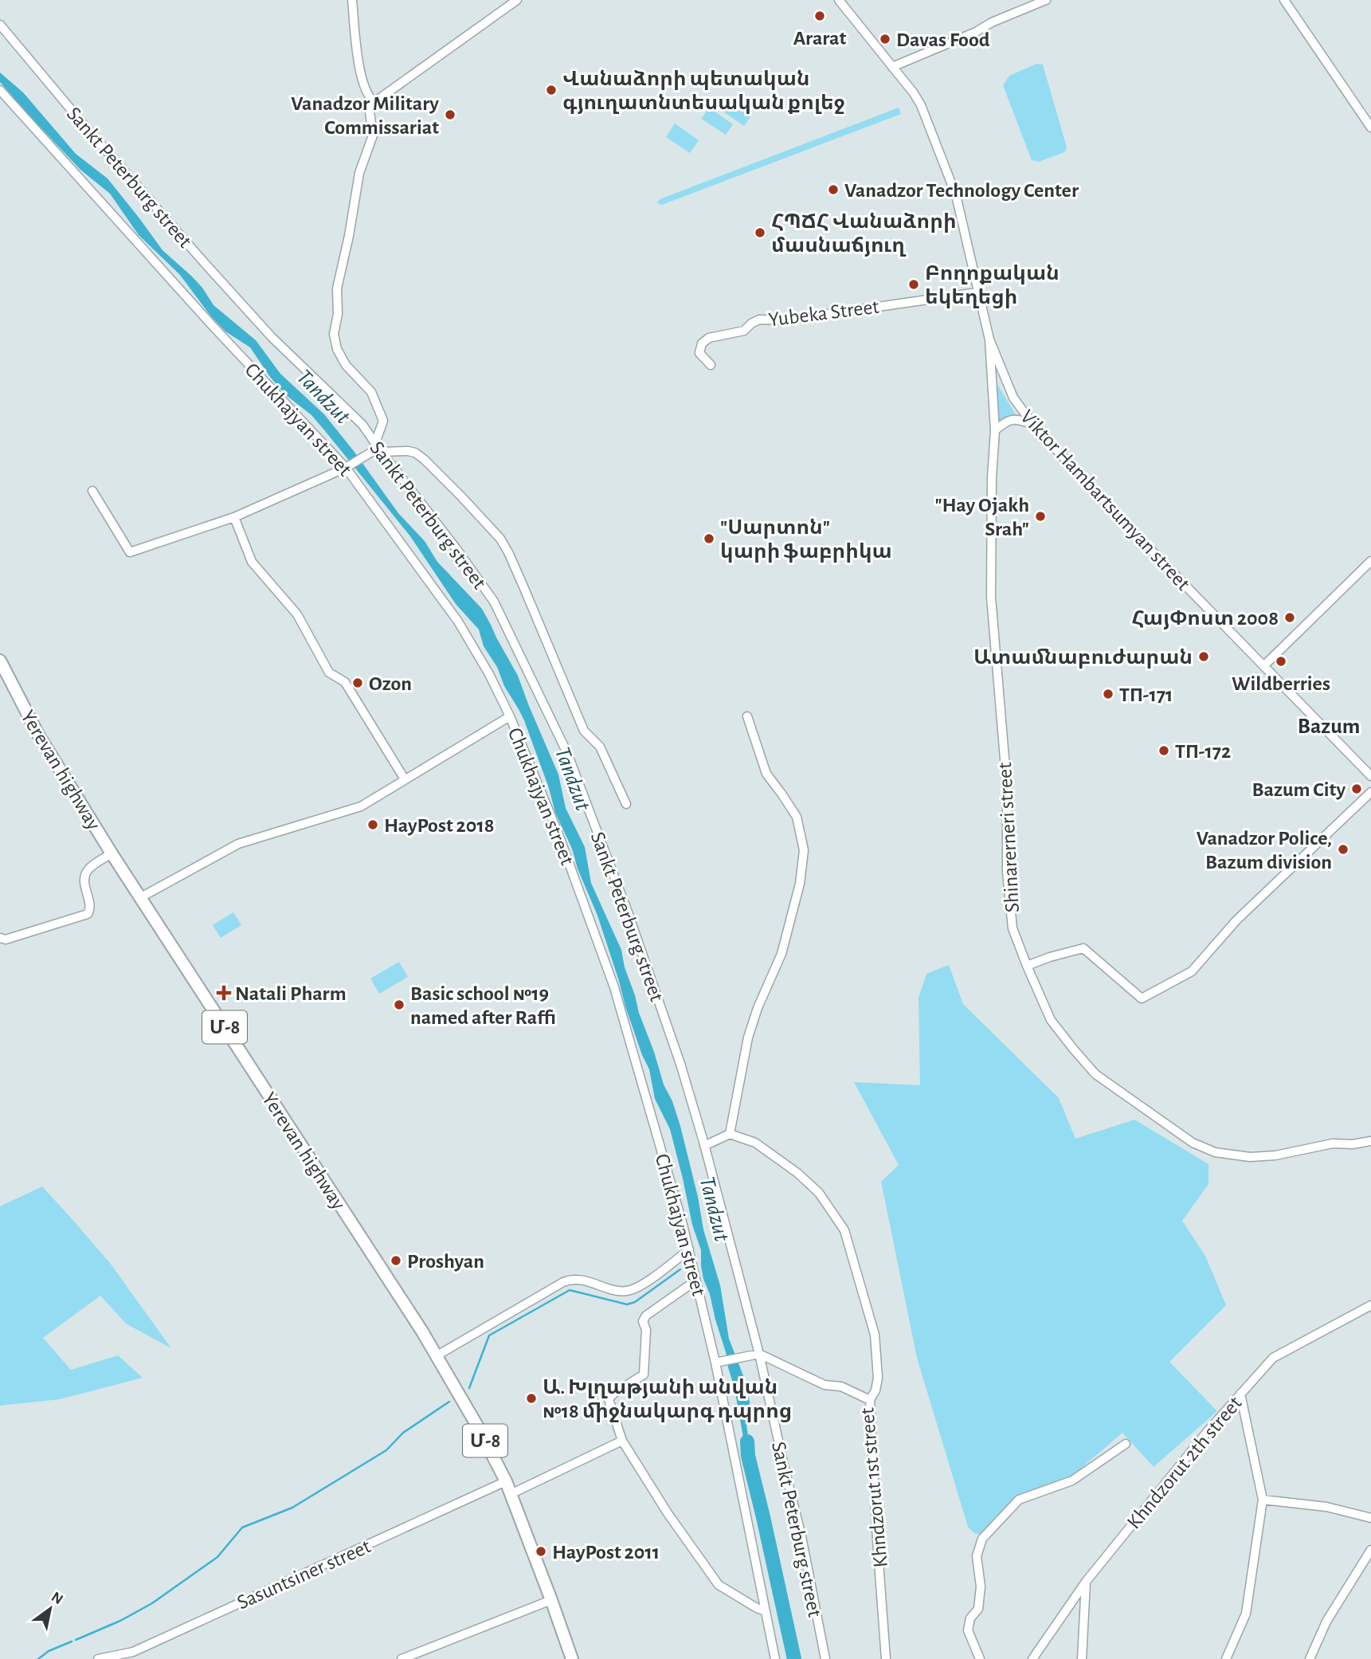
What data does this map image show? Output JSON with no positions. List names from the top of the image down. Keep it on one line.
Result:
{"streets":{"highway":["Yerevan highway","Մ-8"],"street":["Sankt Peterburg street","Yubeka Street","Chukhajyan street","Viktor Hambartsumyan street","Shinarerneri street","Khndzorut 2th street","Khndzorut 1st street","Sasuntsiner street"]},"crossings":[["Sankt Peterburg street","Khndzorut 1st street"],["Yubeka Street","Viktor Hambartsumyan street"],["Viktor Hambartsumyan street","Shinarerneri street"],["Yerevan highway","Sasuntsiner street"]],"districts":["Bazum"],"water":["Tandzut"],"places":{"other":["Ararat","Davas Food","Վանաձորի պետական գյուղատնտեսական քոլեջ","Vanadzor Military Commissariat","Vanadzor Technology Center","ՀՊՃՀ Վանաձորի մասնաճյուղ","Բողոքական եկեղեցի","\"Hay Ojakh Srah\"","\"Սարտոն\" կարի ֆաբրիկա","ՀայՓոստ 2008","Ատամնաբուժարան","Wildberries","Ozon","ТП-171","ТП-172","Bazum City","HayPost 2018","Vanadzor Police, Bazum division","Basic school №19 named after Raffi","Proshyan","Ա. Խլղաթյանի անվան №18 միջնակարգ դպրոց","HayPost 2011"],"health":["Natali Pharm"]},"north":"top right"}
